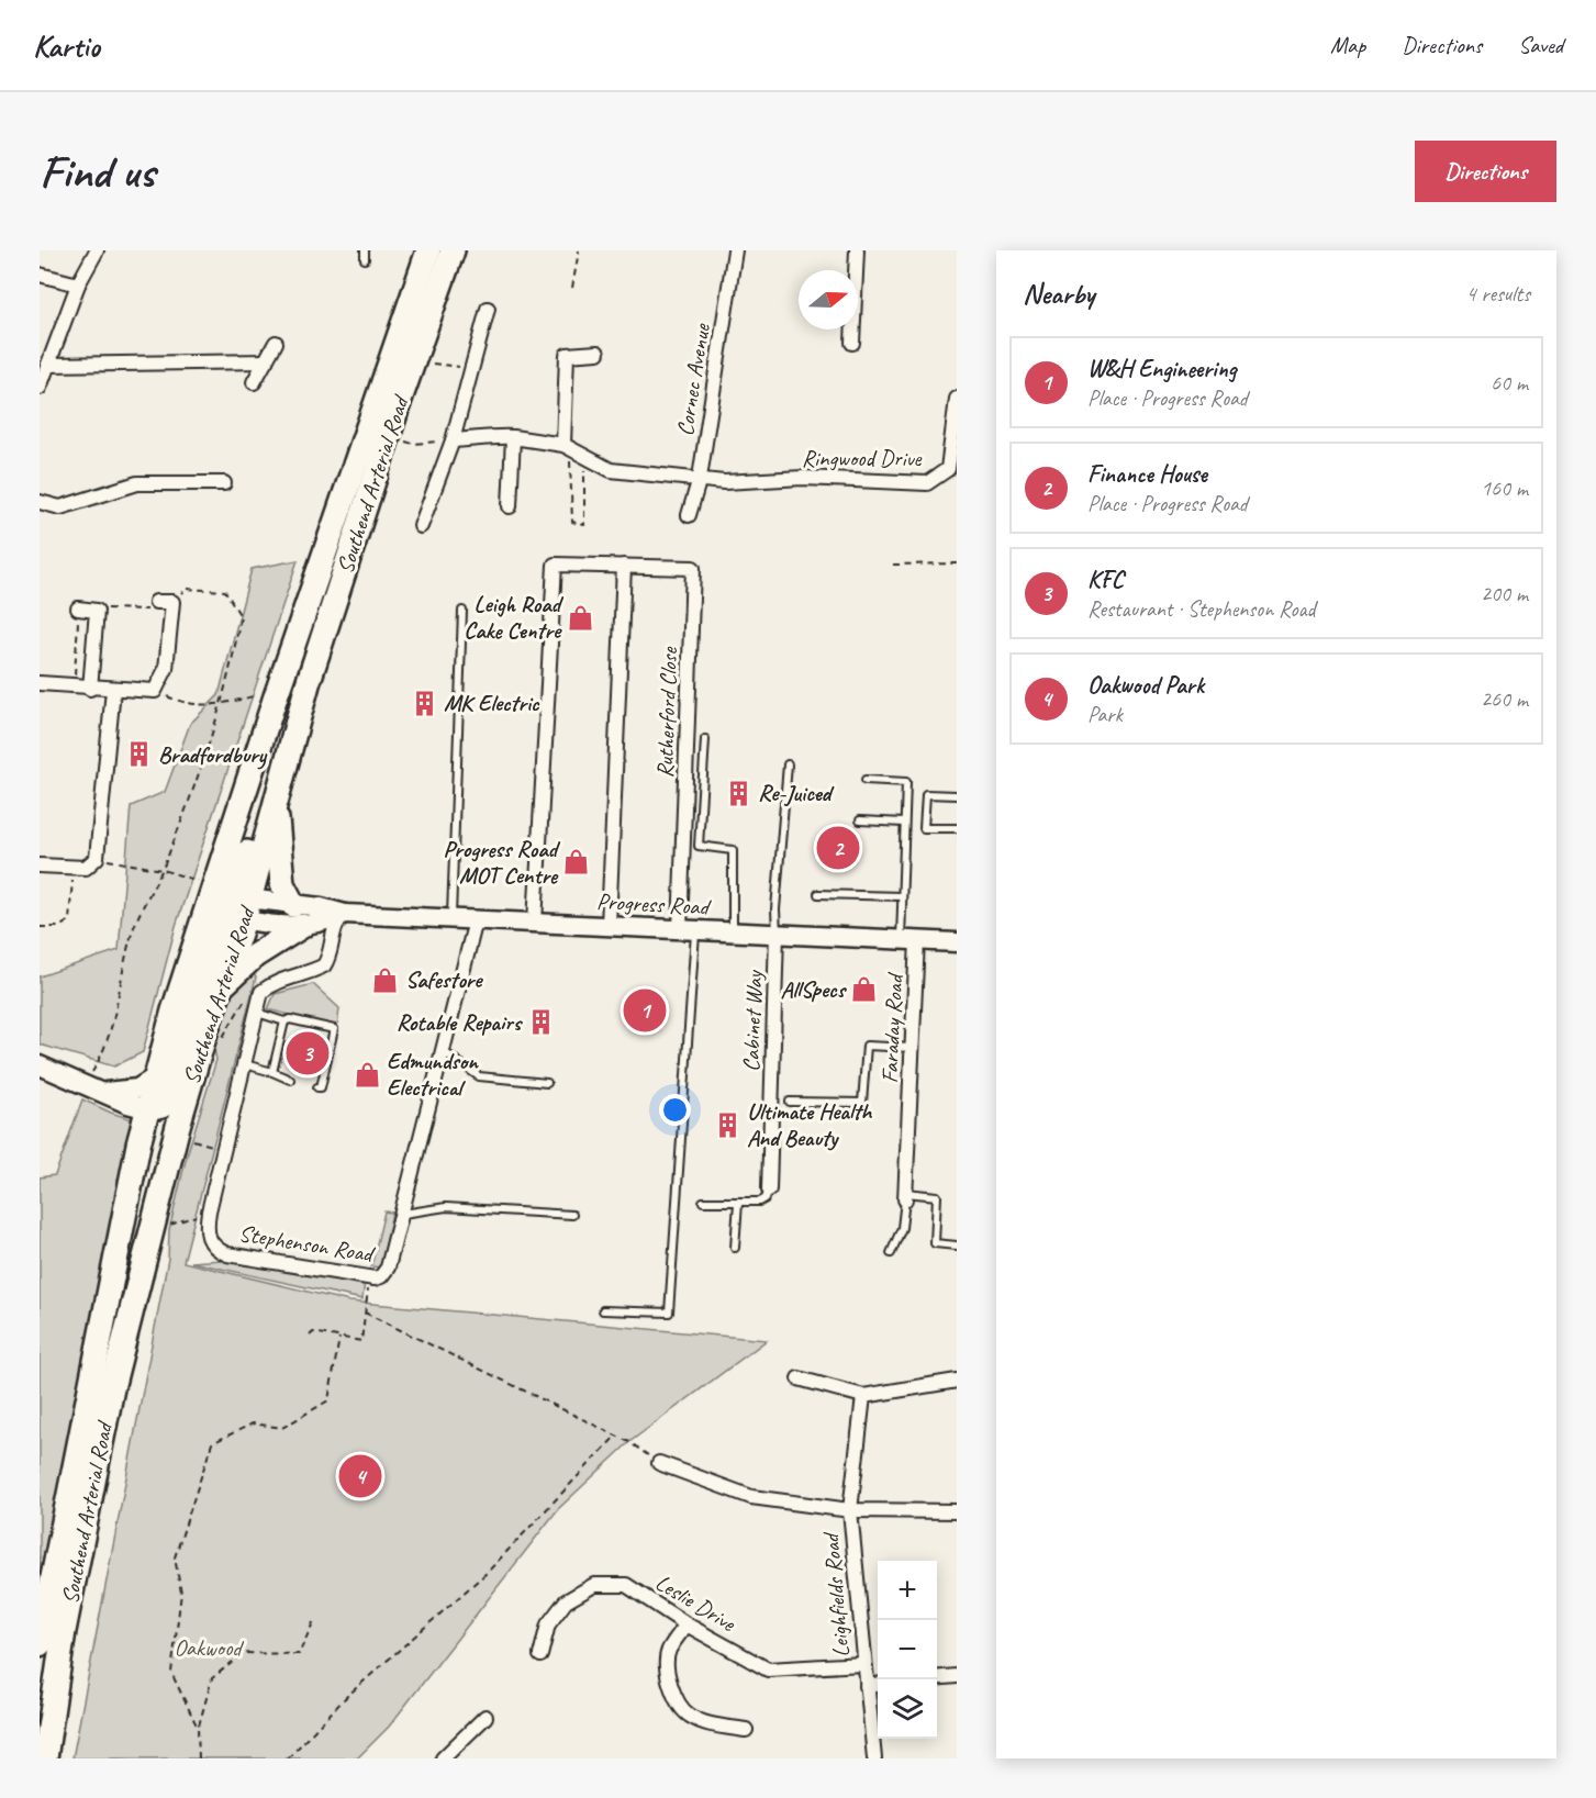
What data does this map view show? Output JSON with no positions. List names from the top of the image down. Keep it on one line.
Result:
{"streets":{"highway":["Southend Arterial Road"],"street":["Cornec Avenue","Ringwood Drive","Rutherford Close","Progress Road","Cabinet Way","Faraday Road","Stephenson Road","Leighfields Road","Leslie Drive"]},"crossings":[["Cornec Avenue","Ringwood Drive"],["Southend Arterial Road","Progress Road"],["Rutherford Close","Progress Road"],["Progress Road","Cabinet Way"],["Progress Road","Faraday Road"],["Progress Road","Stephenson Road"],["Leighfields Road","Leslie Drive"]],"parks":["Oakwood"],"places":{"shop":["Leigh Road Cake Centre","Progress Road MOT Centre","Safestore","AllSpecs","Edmundson Electrical"],"building":["MK Electric","Bradfordbury","Re-Juiced","Rotable Repairs","Ultimate Health And Beauty"]},"north":"right","page":{"header":"Kartio","nav":["Map","Directions","Saved"],"buttons":"Directions","title":"Find us","heading":["Nearby","4 results"],"list":[{"mark":"1","name":"W&H Engineering","note":"Place · Progress Road","value":"60 m"},{"mark":"2","name":"Finance House","note":"Place · Progress Road","value":"160 m"},{"mark":"3","name":"KFC","note":"Restaurant · Stephenson Road","value":"200 m"},{"mark":"4","name":"Oakwood Park","note":"Park","value":"260 m"}],"pins":["2","1","3","4"],"map_buttons":["+","−"]}}
